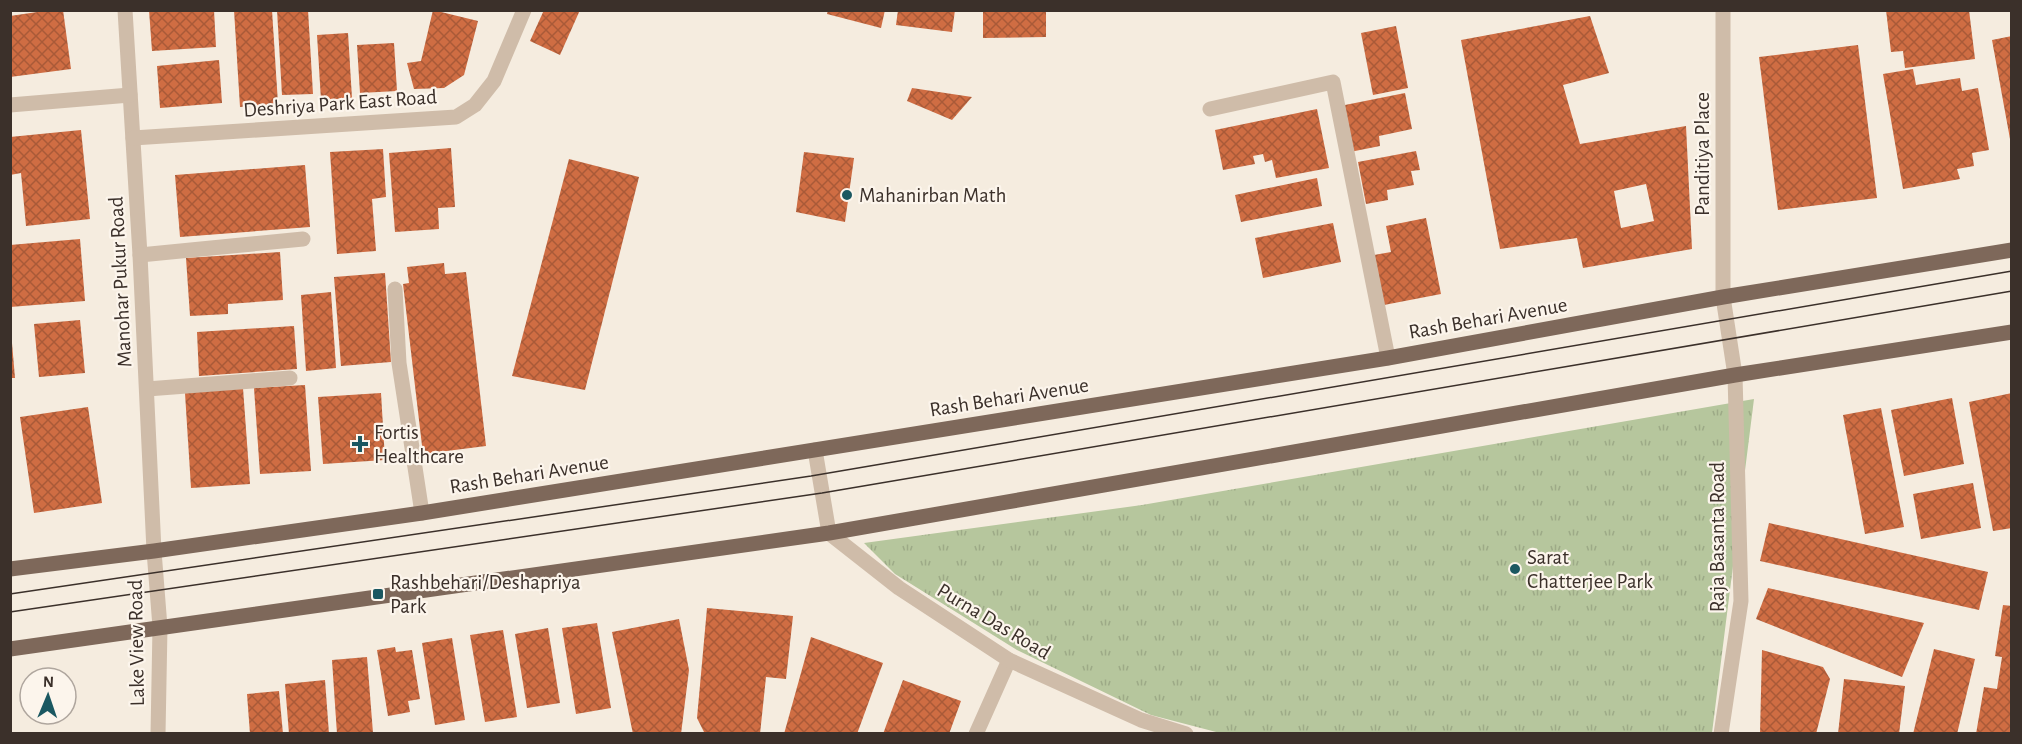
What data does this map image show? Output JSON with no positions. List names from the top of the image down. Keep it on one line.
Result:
{"streets":{"main road":["Rash Behari Avenue"],"street":["Deshriya Park East Road","Panditiya Place","Manohar Pukur Road","Raja Basanta Road","Purna Das Road","Lake View Road"]},"crossings":[["Deshriya Park East Road","Manohar Pukur Road"],["Panditiya Place","Rash Behari Avenue"],["Panditiya Place","Raja Basanta Road"],["Manohar Pukur Road","Rash Behari Avenue"],["Manohar Pukur Road","Lake View Road"],["Rash Behari Avenue","Lake View Road"]],"places":{"other":["Mahanirban Math","Sarat Chatterjee Park"],"health":["Fortis Healthcare"],"transit":["Rashbehari/Deshapriya Park"]},"north":"top"}
